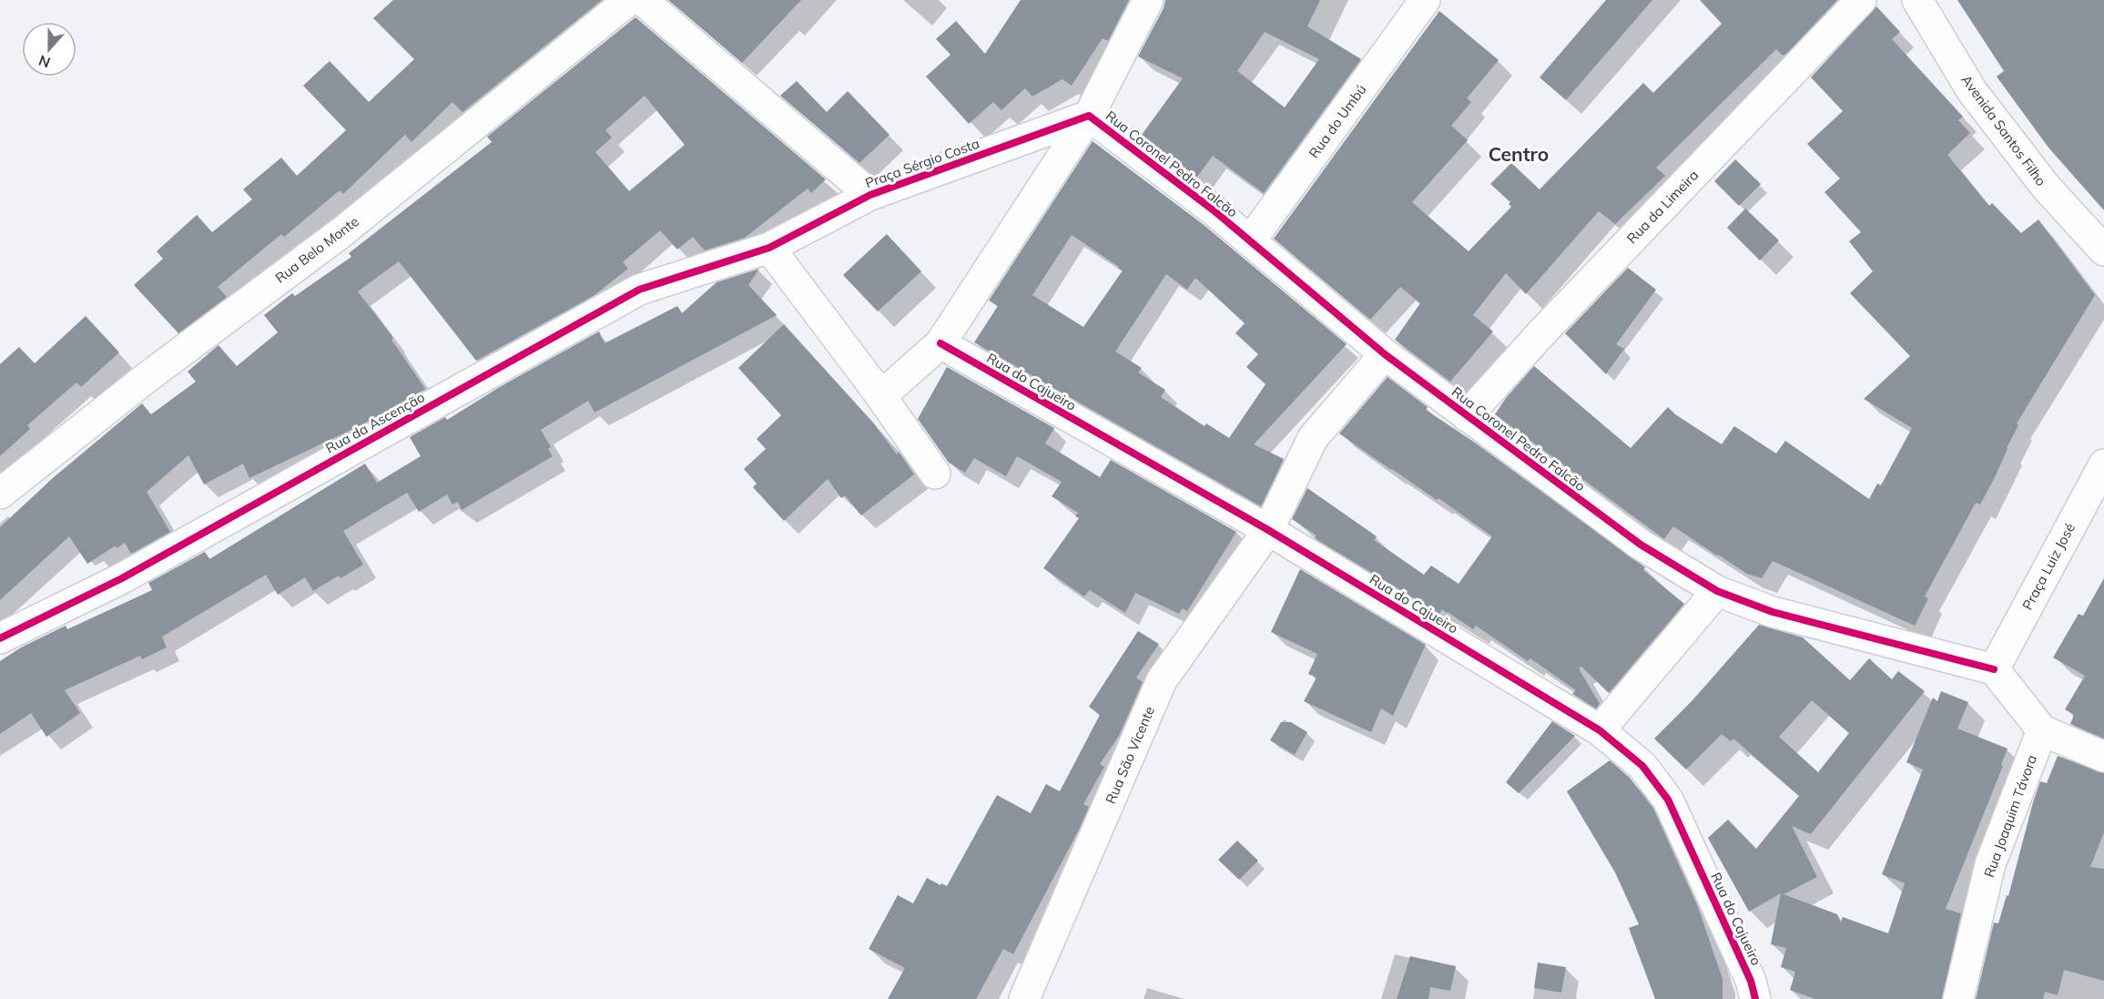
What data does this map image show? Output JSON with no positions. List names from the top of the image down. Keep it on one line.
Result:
{"streets":{"street":["Rua do Umbú","Avenida Santos Filho","Praça Sérgio Costa","Rua Coronel Pedro Falcão","Rua da Limeira","Rua Belo Monte","Rua do Cajueiro","Rua da Ascenção","Praça Luiz José","Rua São Vicente","Rua Joaquim Távora"]},"crossings":[["Rua do Umbú","Rua Coronel Pedro Falcão"],["Praça Sérgio Costa","Rua Coronel Pedro Falcão"],["Praça Sérgio Costa","Rua da Ascenção"],["Rua Coronel Pedro Falcão","Rua da Limeira"],["Rua Coronel Pedro Falcão","Praça Luiz José"],["Rua Coronel Pedro Falcão","Rua São Vicente"],["Rua do Cajueiro","Rua São Vicente"]],"districts":["Centro"],"north":"bottom"}
